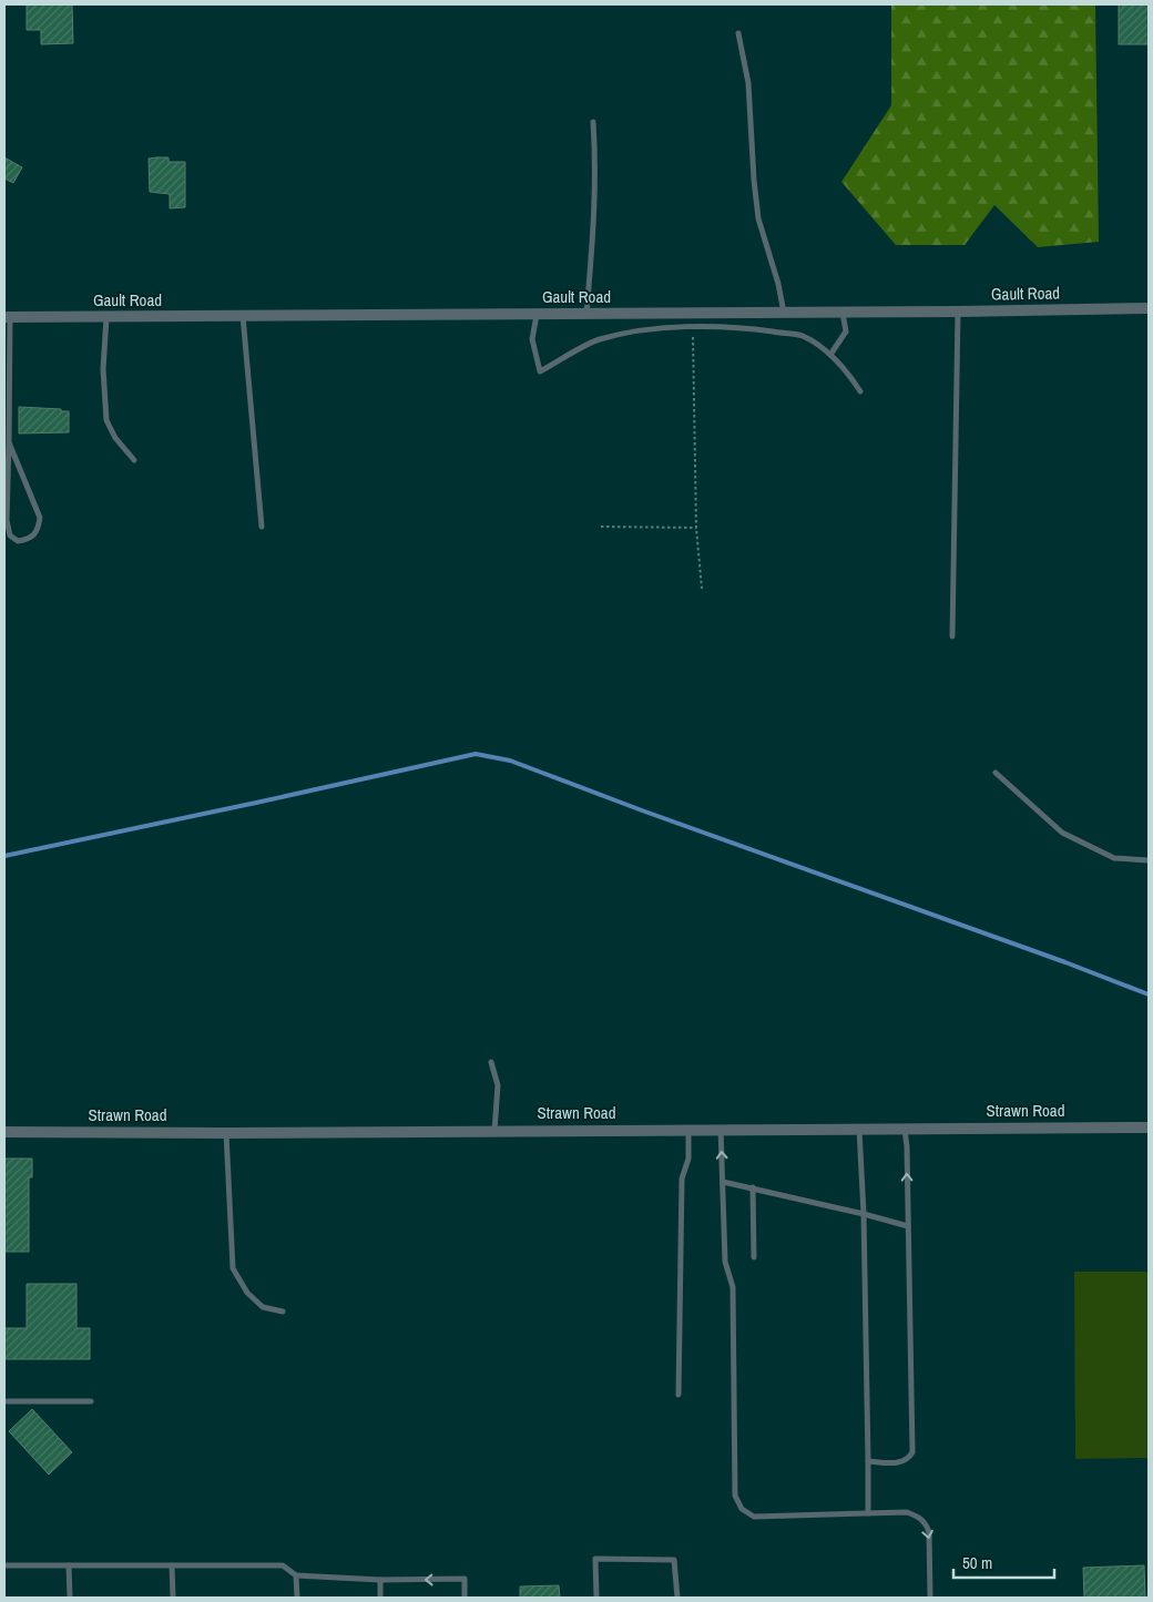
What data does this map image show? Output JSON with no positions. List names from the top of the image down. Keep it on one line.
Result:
{"streets":{"street":["Gault Road","Strawn Road"]},"scale_bar":"50 m"}
